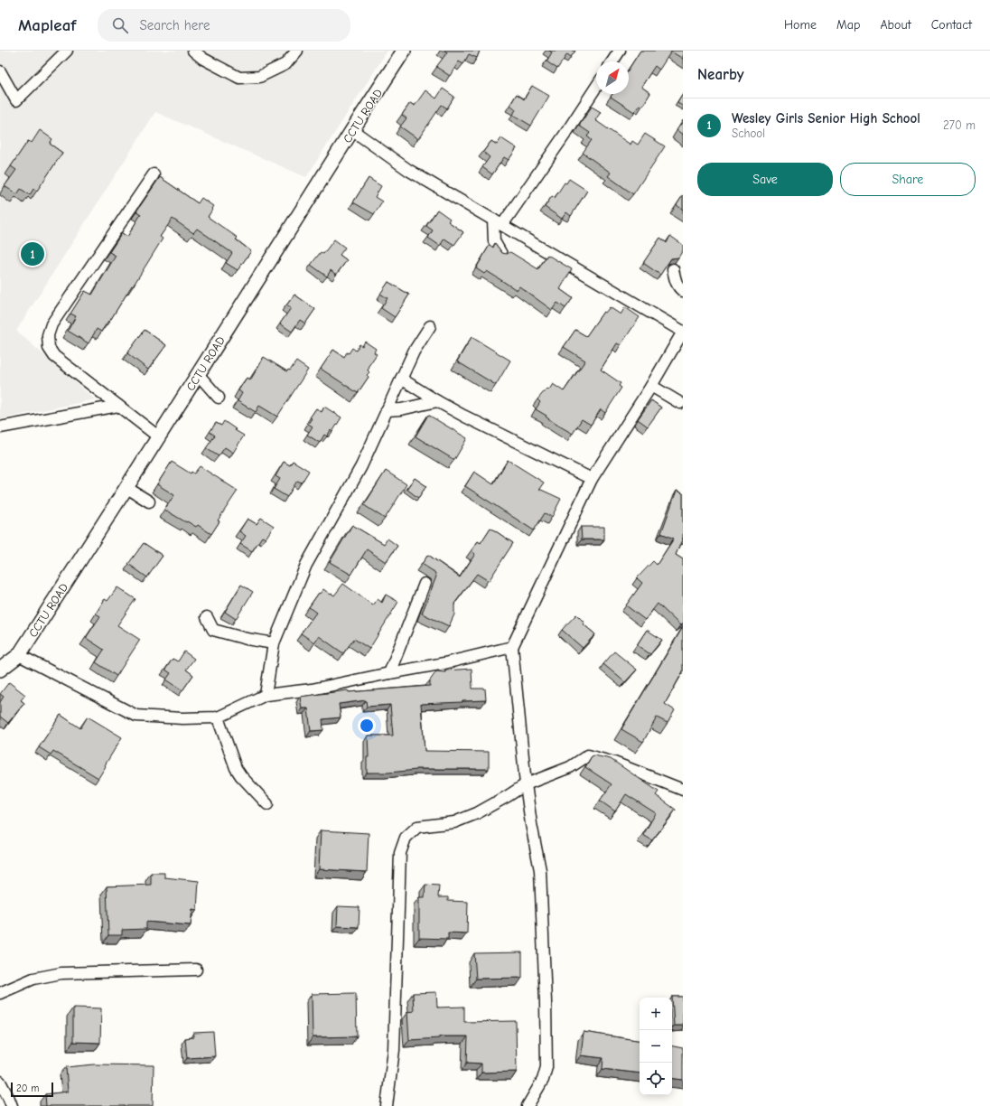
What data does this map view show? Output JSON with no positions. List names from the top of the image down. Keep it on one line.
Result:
{"streets":{"street":["CCTU ROAD"]},"scale_bar":"20 m","north":"top right","page":{"header":"Mapleaf","search":"Search here","nav":["Home","Map","About","Contact"],"heading":"Nearby","list":[{"mark":"1","name":"Wesley Girls Senior High School","note":"School","value":"270 m"}],"buttons":["Save","Share"],"pins":"1","map_buttons":["+","−"],"scale":"20 m"}}
